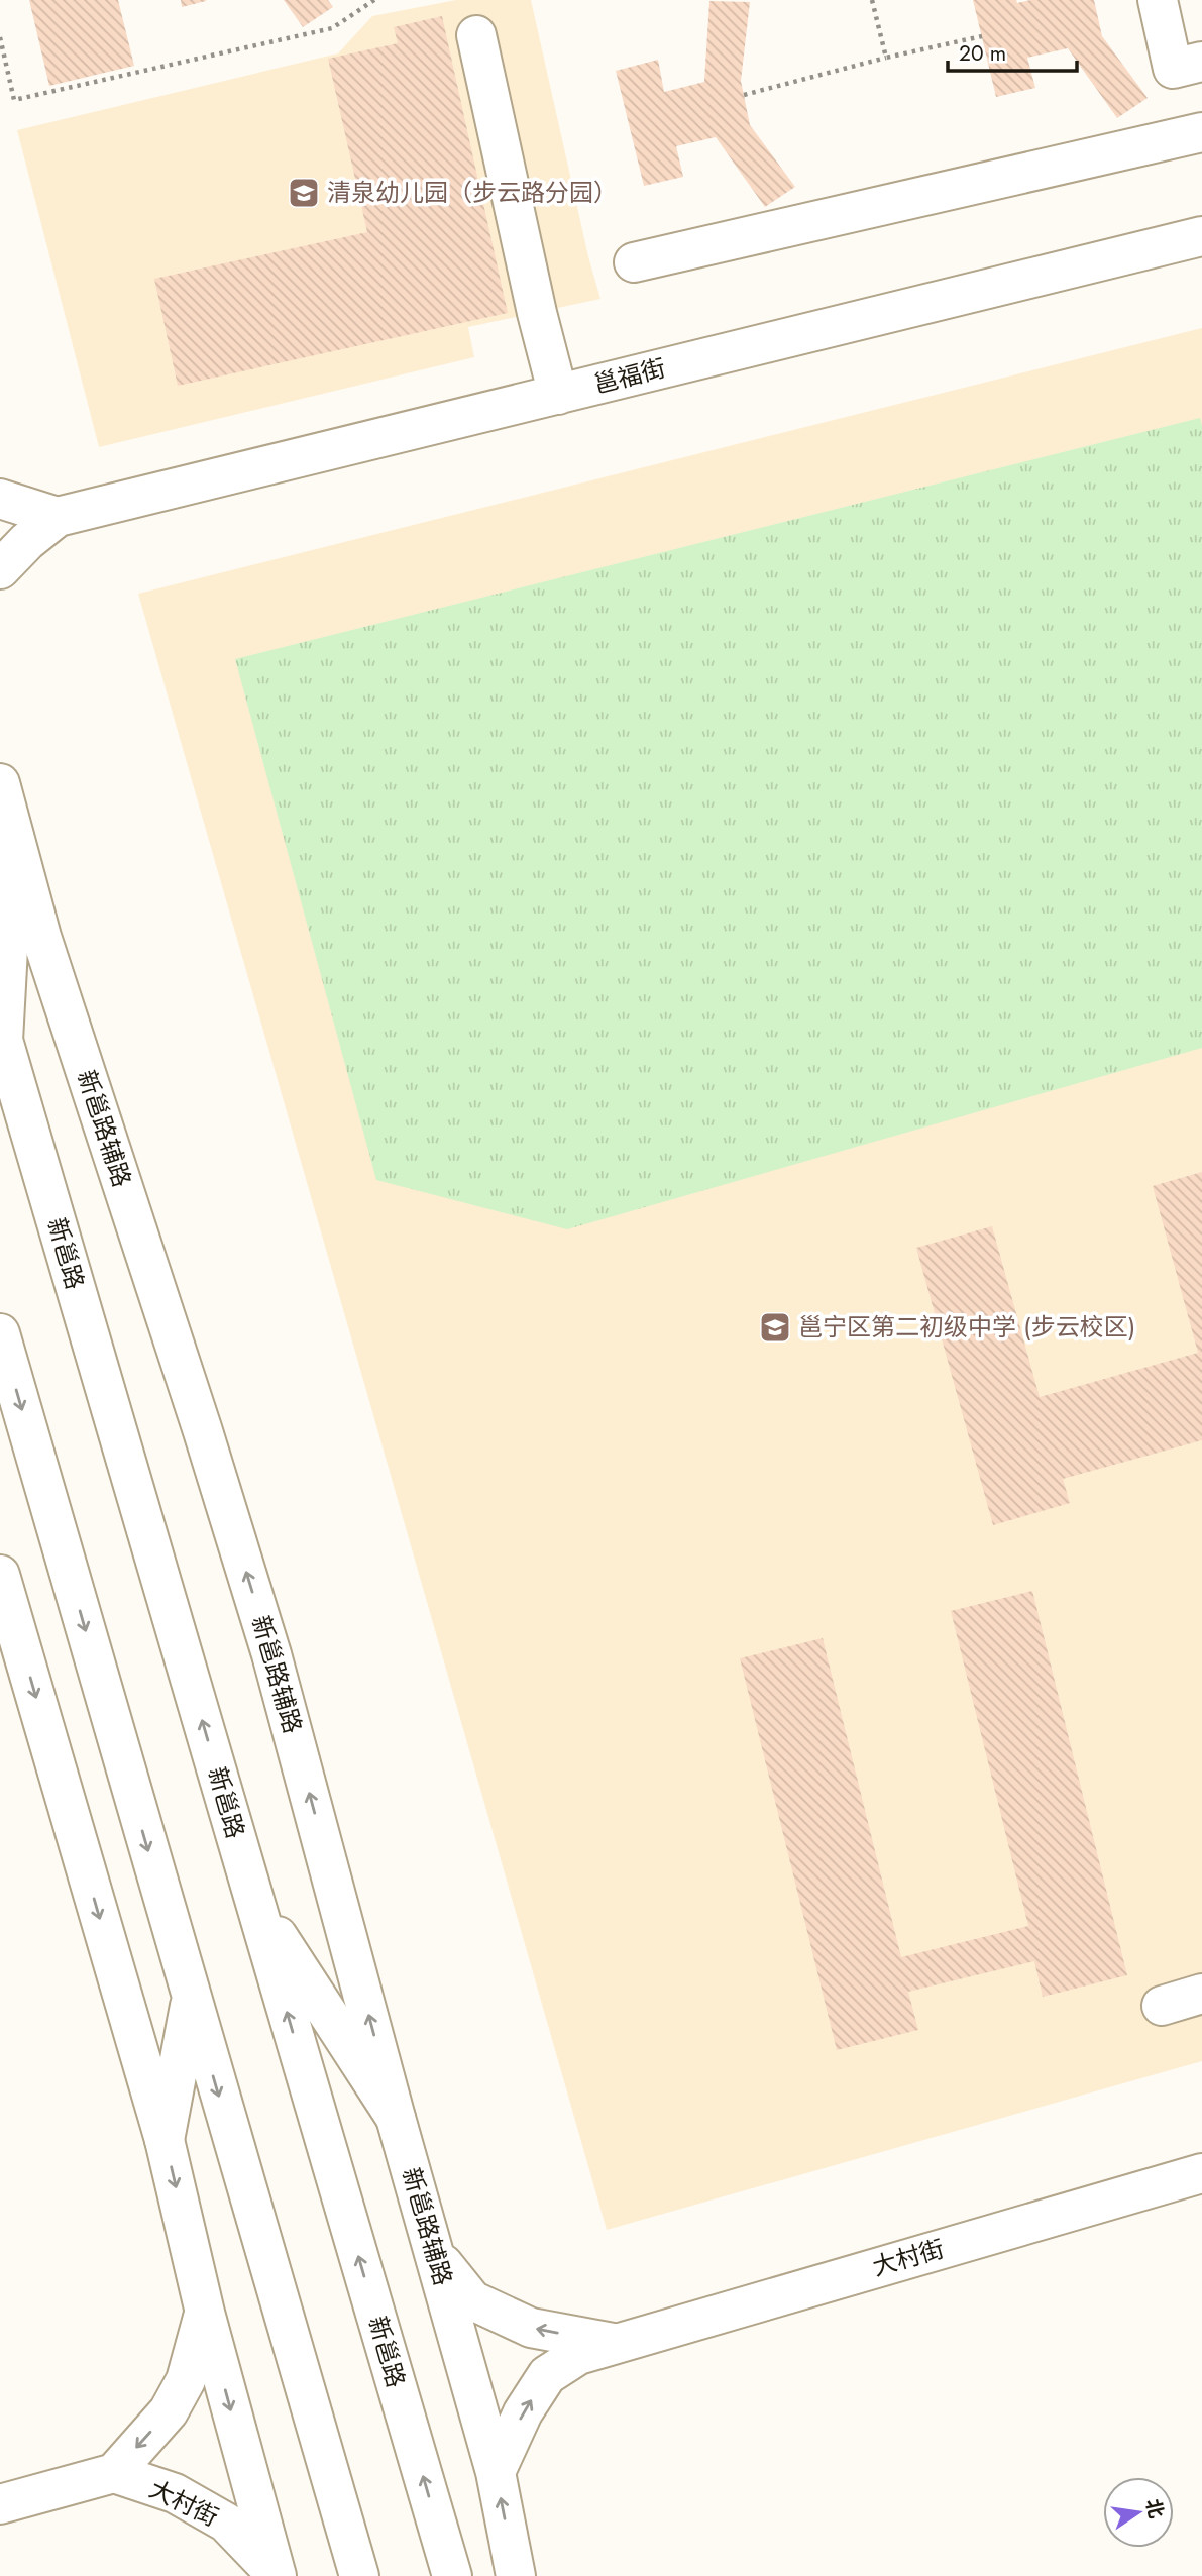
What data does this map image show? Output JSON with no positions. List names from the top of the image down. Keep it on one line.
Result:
{"streets":{"street":["邕福街","新邕路辅路","新邕路","大村街"]},"crossings":[["新邕路辅路","新邕路"],["新邕路辅路","大村街"]],"places":{"school or university":["清泉幼儿园（步云路分园）","邕宁区第二初级中学 (步云校区)"]},"scale_bar":"20 m","north":"right"}
